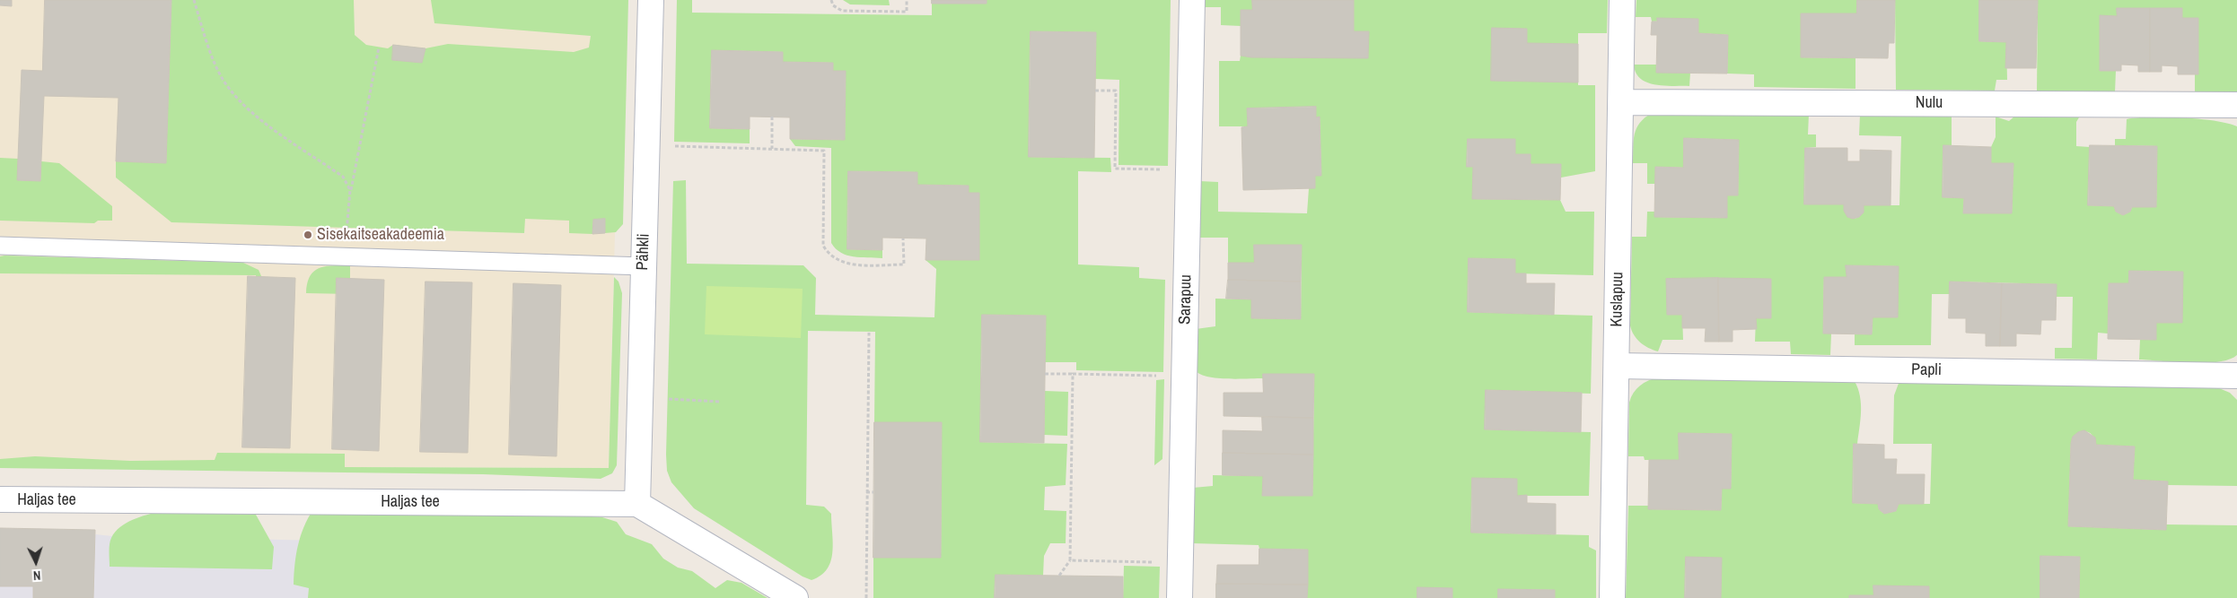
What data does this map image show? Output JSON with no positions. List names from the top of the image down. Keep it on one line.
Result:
{"streets":{"street":["Nulu","Pähkli","Sarapuu","Kuslapuu","Papli","Haljas tee"]},"crossings":[["Nulu","Kuslapuu"],["Pähkli","Haljas tee"],["Kuslapuu","Papli"]],"places":["Sisekaitseakadeemia"],"north":"bottom"}
